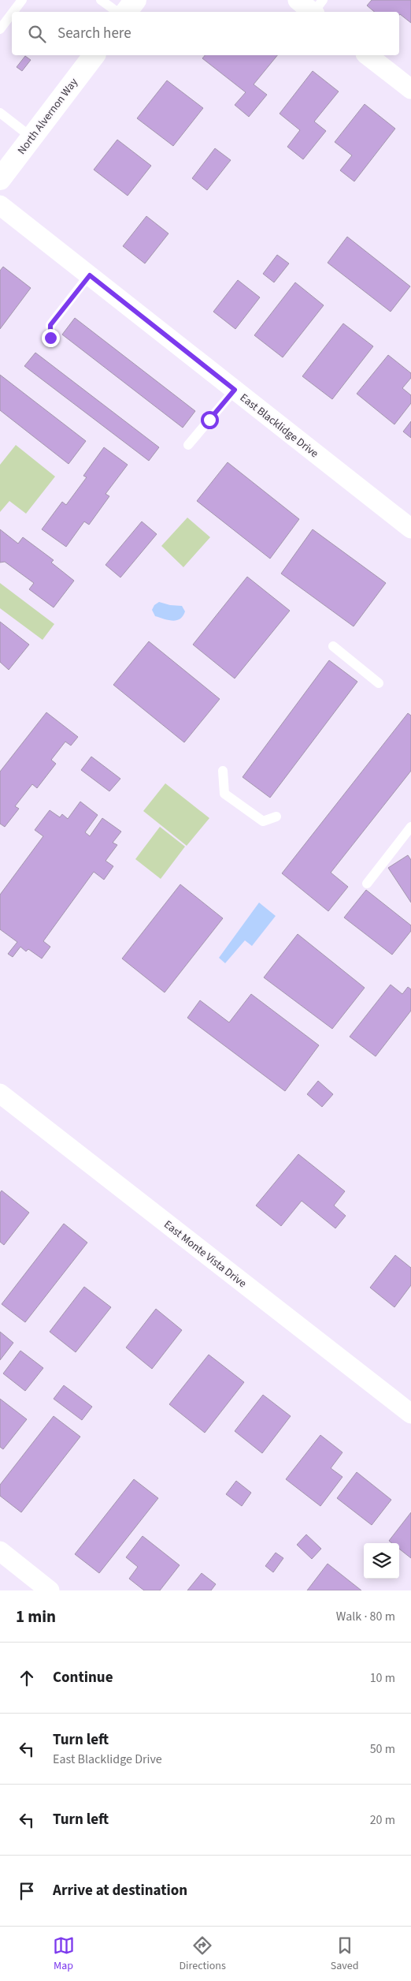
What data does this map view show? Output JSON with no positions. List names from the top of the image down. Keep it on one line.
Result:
{"streets":{"main road":["North Alvernon Way"],"street":["East Blacklidge Drive","East Monte Vista Drive"]},"page":{"search":"Search here","heading":["1 min","Walk · 80 m"],"list":[["Continue","10 m"],["Turn left","East Blacklidge Drive","50 m"],["Turn left","20 m"],"Arrive at destination"],"nav":["Map","Directions","Saved"]}}
